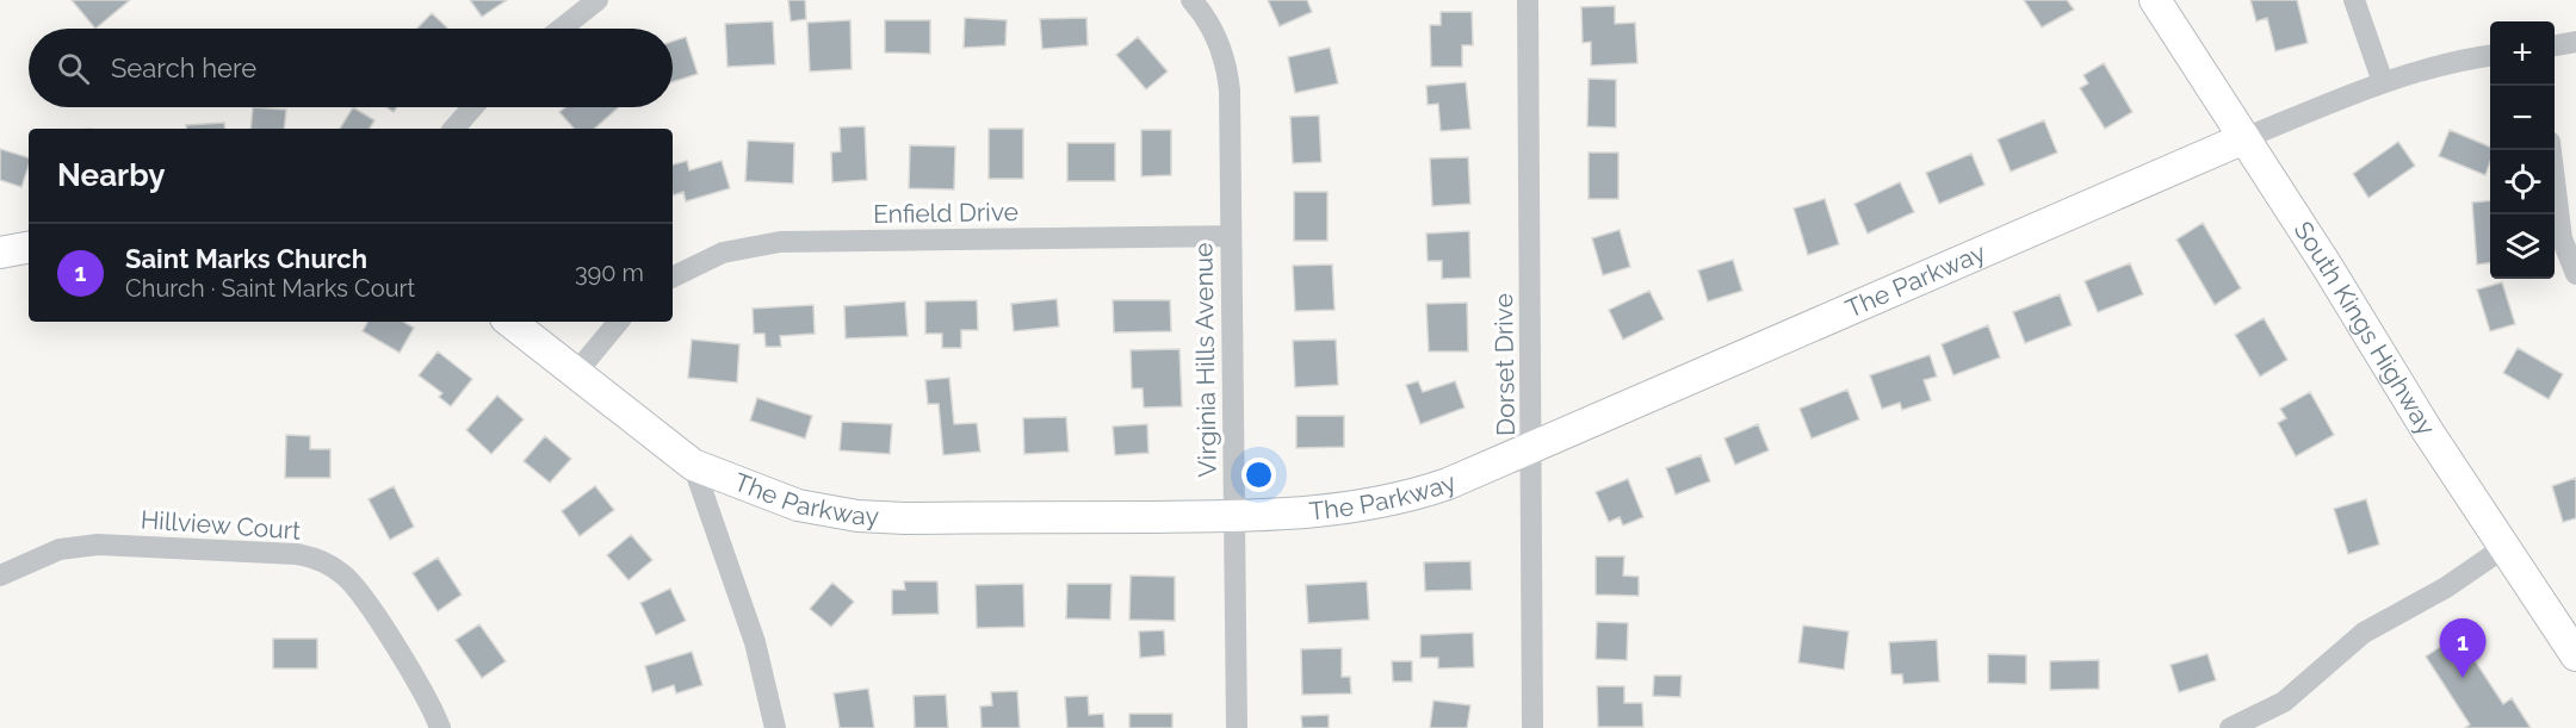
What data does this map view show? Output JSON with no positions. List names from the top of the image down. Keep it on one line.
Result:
{"streets":{"street":["Enfield Drive","The Parkway","South Kings Highway","Virginia Hills Avenue","Dorset Drive","Hillview Court"]},"crossings":[["Enfield Drive","Virginia Hills Avenue"],["The Parkway","South Kings Highway"],["The Parkway","Virginia Hills Avenue"],["The Parkway","Dorset Drive"]],"page":{"map_buttons":["+","−"],"search":"Search here","heading":"Nearby","list":[{"mark":"1","name":"Saint Marks Church","note":"Church · Saint Marks Court","value":"390 m"}],"pins":"1"}}
